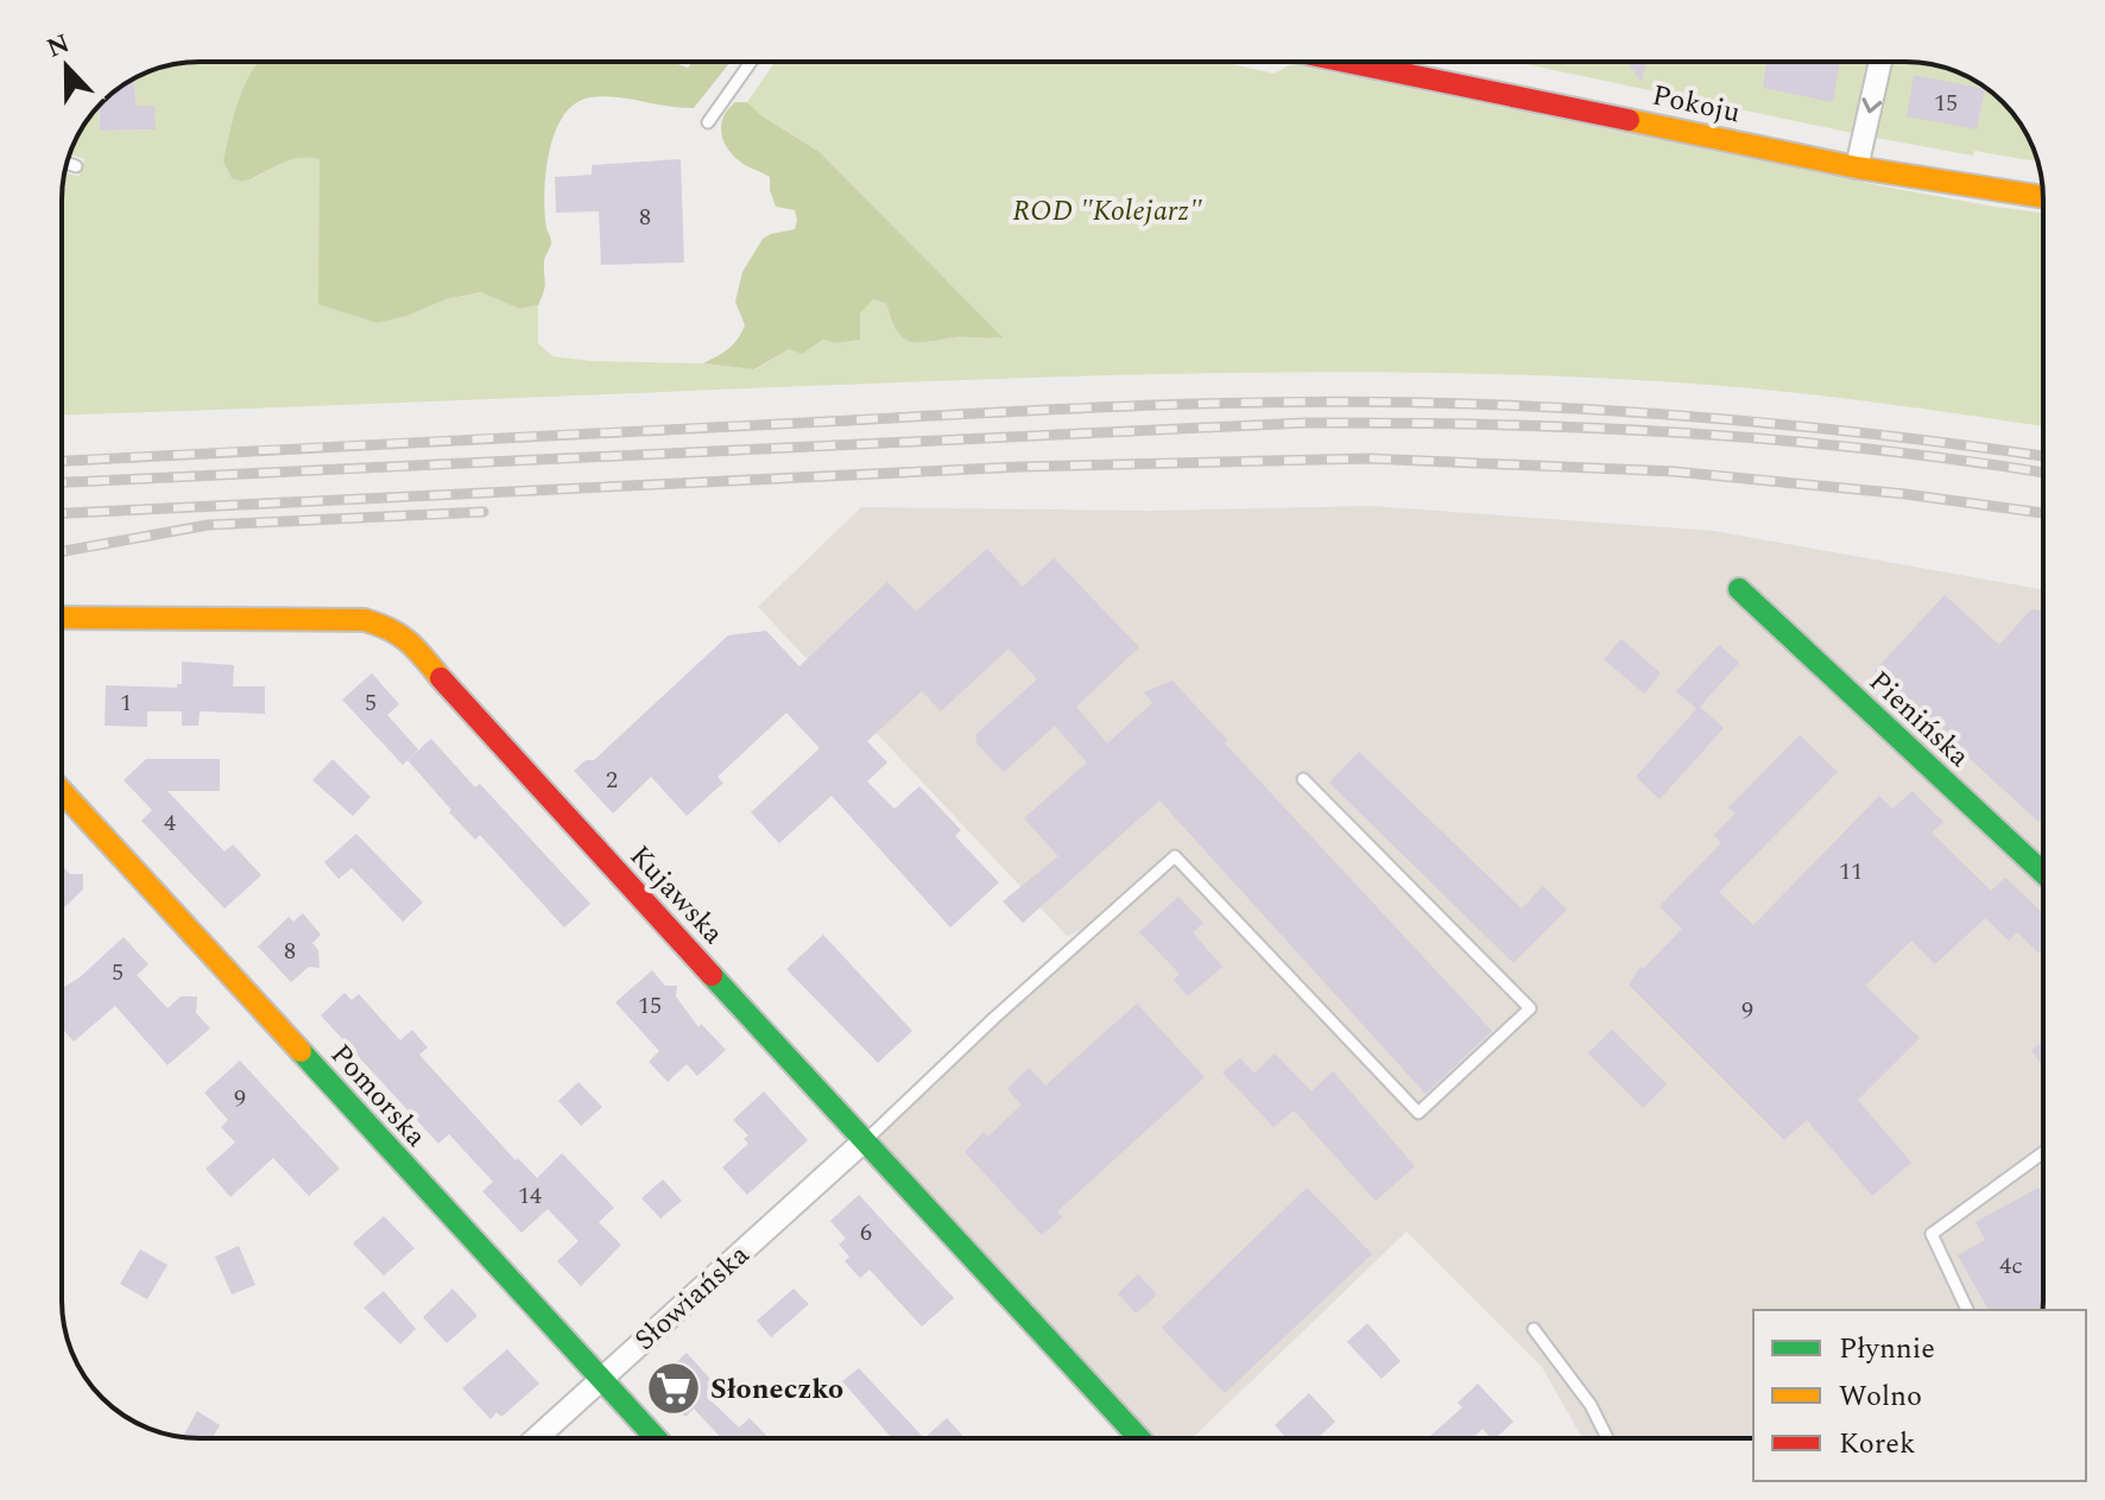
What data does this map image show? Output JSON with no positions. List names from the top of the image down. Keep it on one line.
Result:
{"streets":{"street":["Pokoju","Pienińska","Kujawska","Pomorska","Słowiańska"]},"crossings":[["Kujawska","Słowiańska"],["Pomorska","Słowiańska"]],"parks":["ROD \"Kolejarz\""],"places":{"supermarket":["Słoneczko"]},"house_numbers":["15","8","1","5","2","4","11","8","5","15","9","9","14","6","4c"],"legend":["Płynnie","Wolno","Korek"],"north":"top"}
